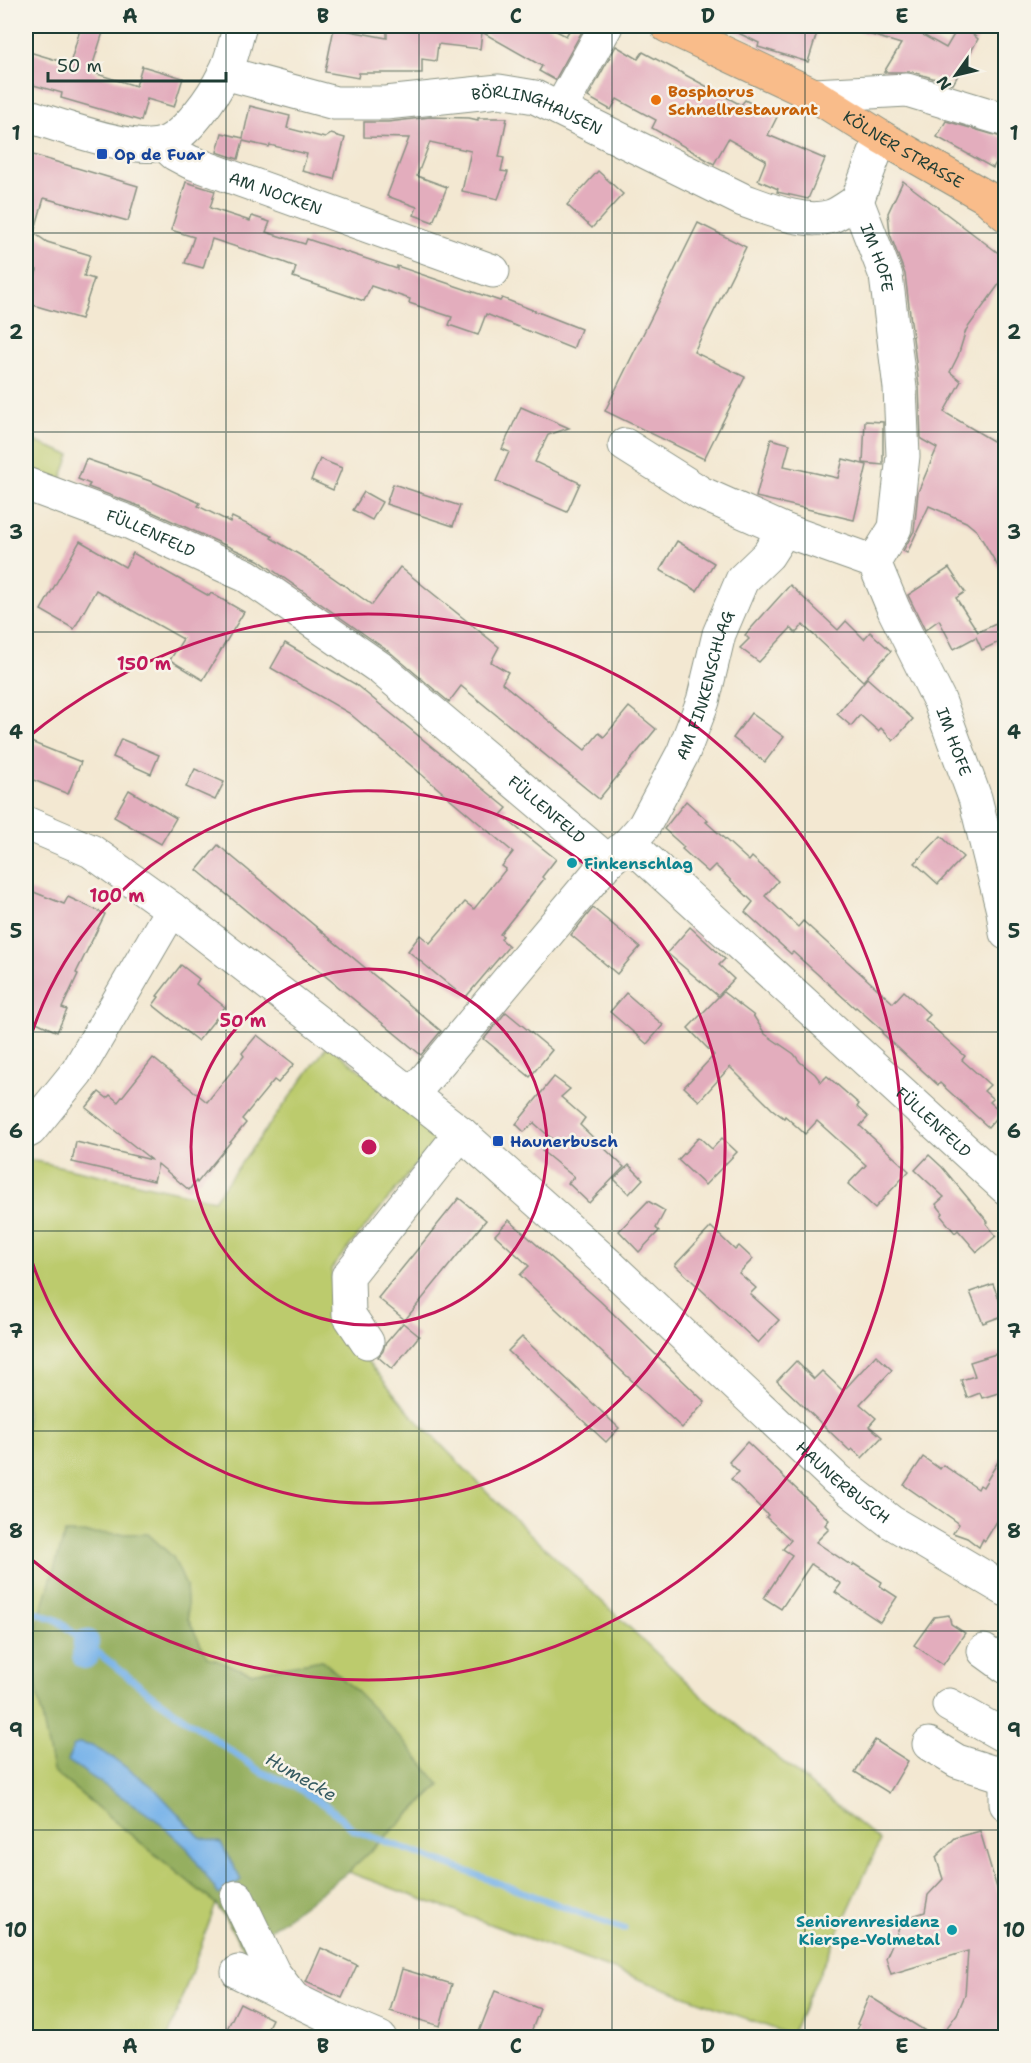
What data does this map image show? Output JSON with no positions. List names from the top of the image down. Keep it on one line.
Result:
{"streets":{"main road":["KÖLNER STRASSE"],"street":["BÖRLINGHAUSEN","AM NOCKEN","IM HOFE","FÜLLENFELD","AM FINKENSCHLAG","HAUNERBUSCH"]},"crossings":[["BÖRLINGHAUSEN","IM HOFE"],["KÖLNER STRASSE","IM HOFE"],["FÜLLENFELD","AM FINKENSCHLAG"],["AM FINKENSCHLAG","HAUNERBUSCH"]],"water":["Humecke"],"places":{"other":["Bosphorus Schnellrestaurant","Finkenschlag","Seniorenresidenz Kierspe-Volmetal"],"transit":["Op de Fuar","Haunerbusch"]},"scale_bar":"50 m","north":"bottom left","grid":{"columns":["A","B","C","D","E"],"rows":["1","2","3","4","5","6","7","8","9","10"]},"rings":["150 m","100 m","50 m"]}
